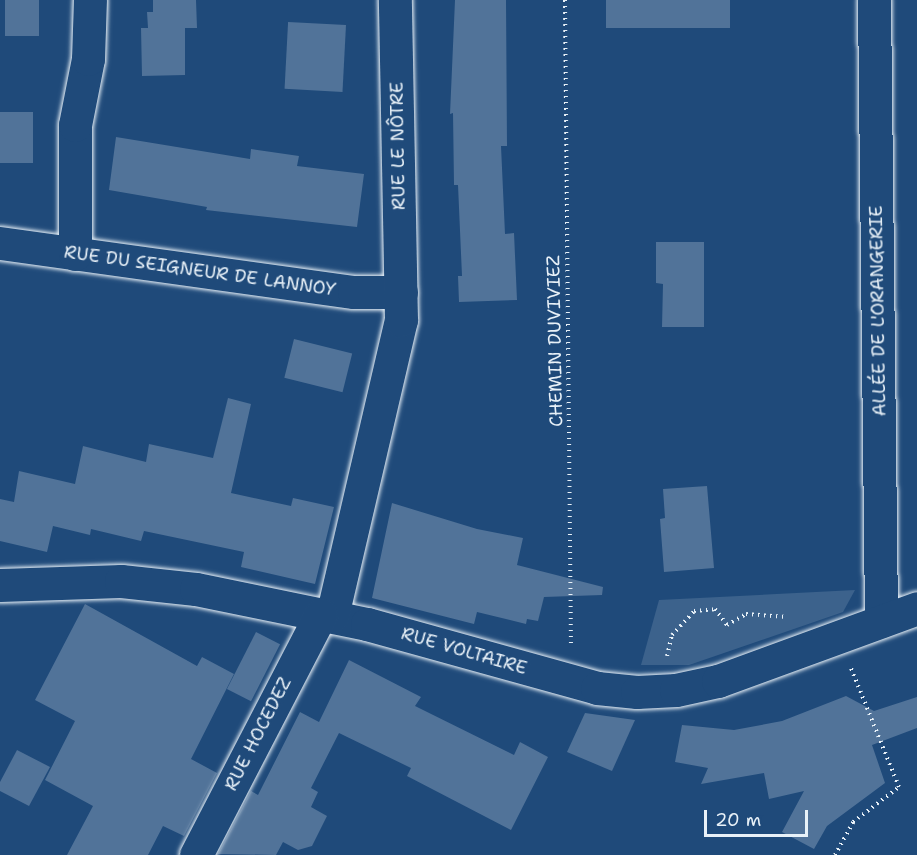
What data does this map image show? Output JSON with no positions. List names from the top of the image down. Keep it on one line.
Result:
{"streets":{"street":["RUE LE NÔTRE","RUE DU SEIGNEUR DE LANNOY","ALLÉE DE L'ORANGERIE","RUE VOLTAIRE","RUE HOCEDEZ"],"path":["CHEMIN DUVIVIEZ"]},"crossings":[["RUE LE NÔTRE","RUE DU SEIGNEUR DE LANNOY"],["RUE LE NÔTRE","RUE VOLTAIRE"],["RUE LE NÔTRE","RUE HOCEDEZ"],["ALLÉE DE L'ORANGERIE","RUE VOLTAIRE"],["CHEMIN DUVIVIEZ","RUE VOLTAIRE"],["RUE VOLTAIRE","RUE HOCEDEZ"]],"scale_bar":"20 m"}
